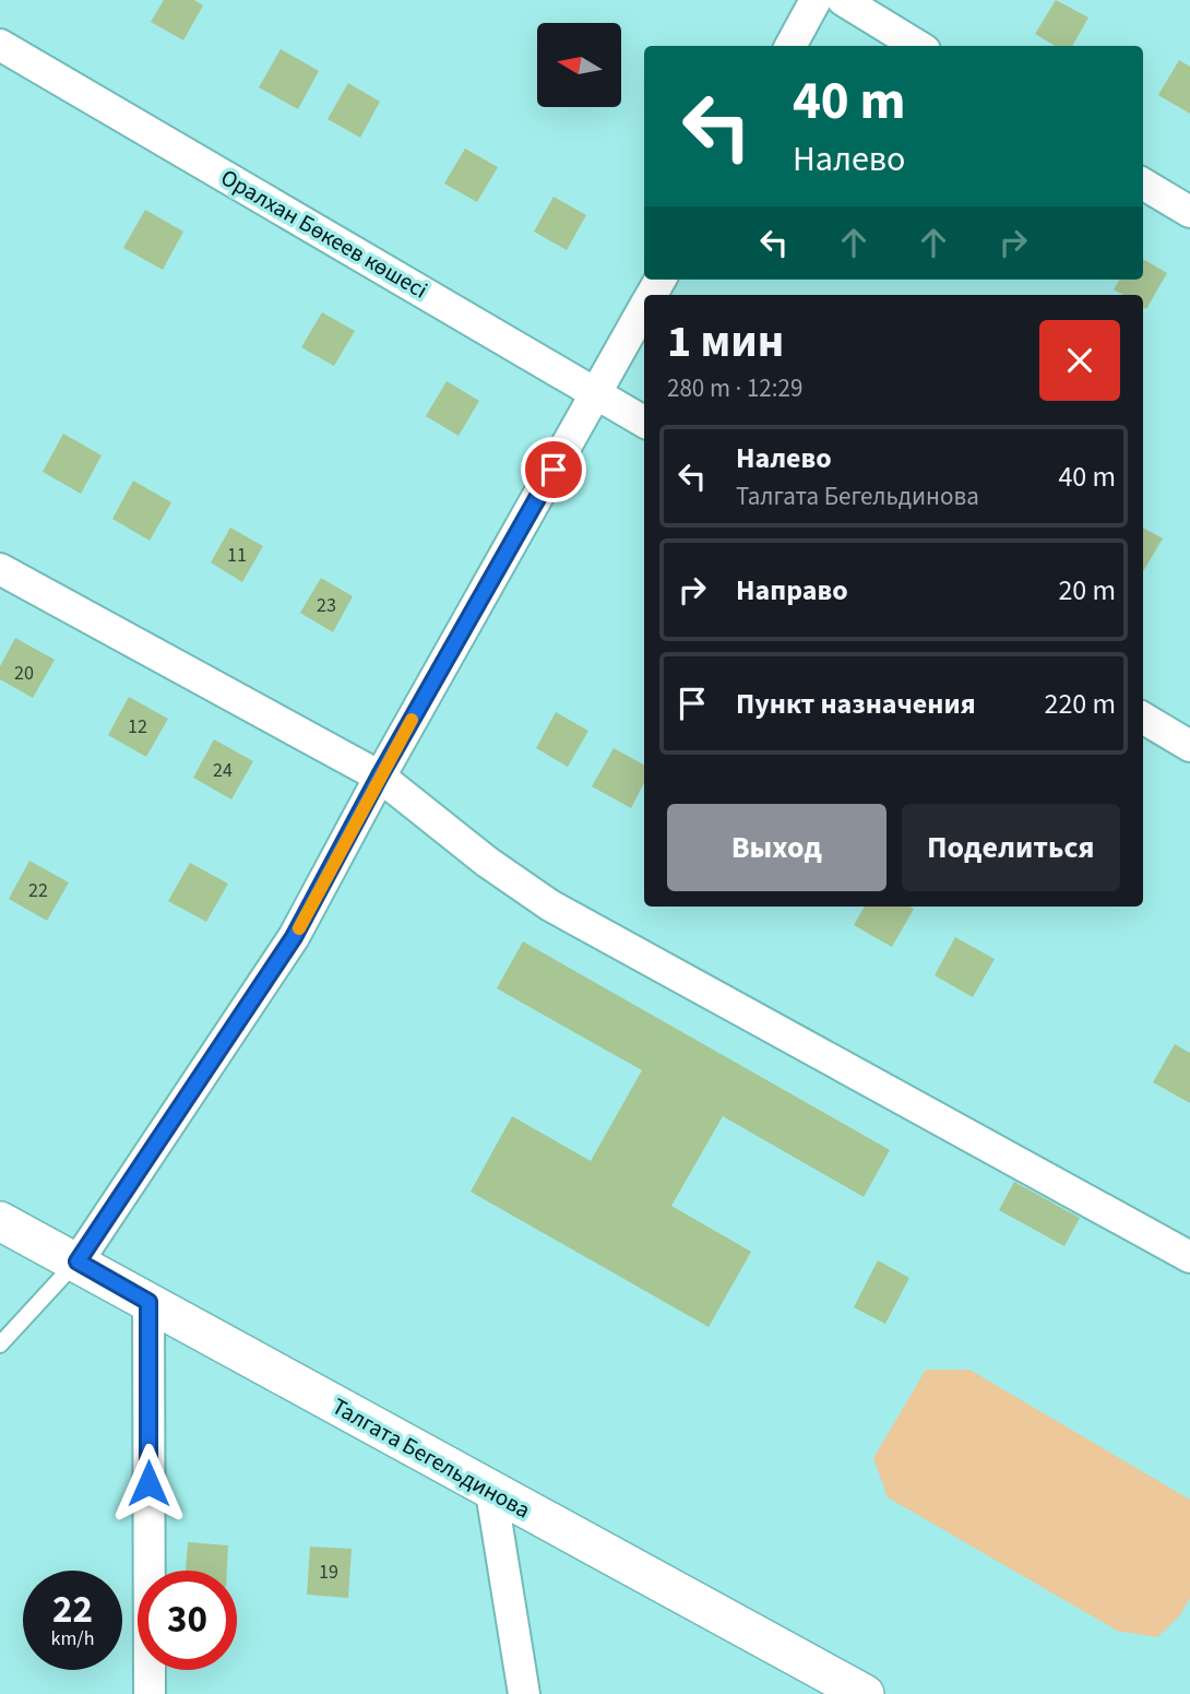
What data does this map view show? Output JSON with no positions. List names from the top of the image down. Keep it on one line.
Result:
{"streets":{"street":["Оралхан Бөкеев көшесі","Талгата Бегельдинова"]},"house_numbers":["11","23","20","12","24","22","19"],"north":"left","page":{"turn":["40 m","Налево"],"heading":["1 мин","280 m · 12:29"],"list":[{"name":"Налево","note":"Талгата Бегельдинова","value":"40 m"},{"name":"Направо","value":"20 m"},{"name":"Пункт назначения","value":"220 m"}],"buttons":["Выход","Поделиться"],"speed":"22 km/h","limit":"30"}}
